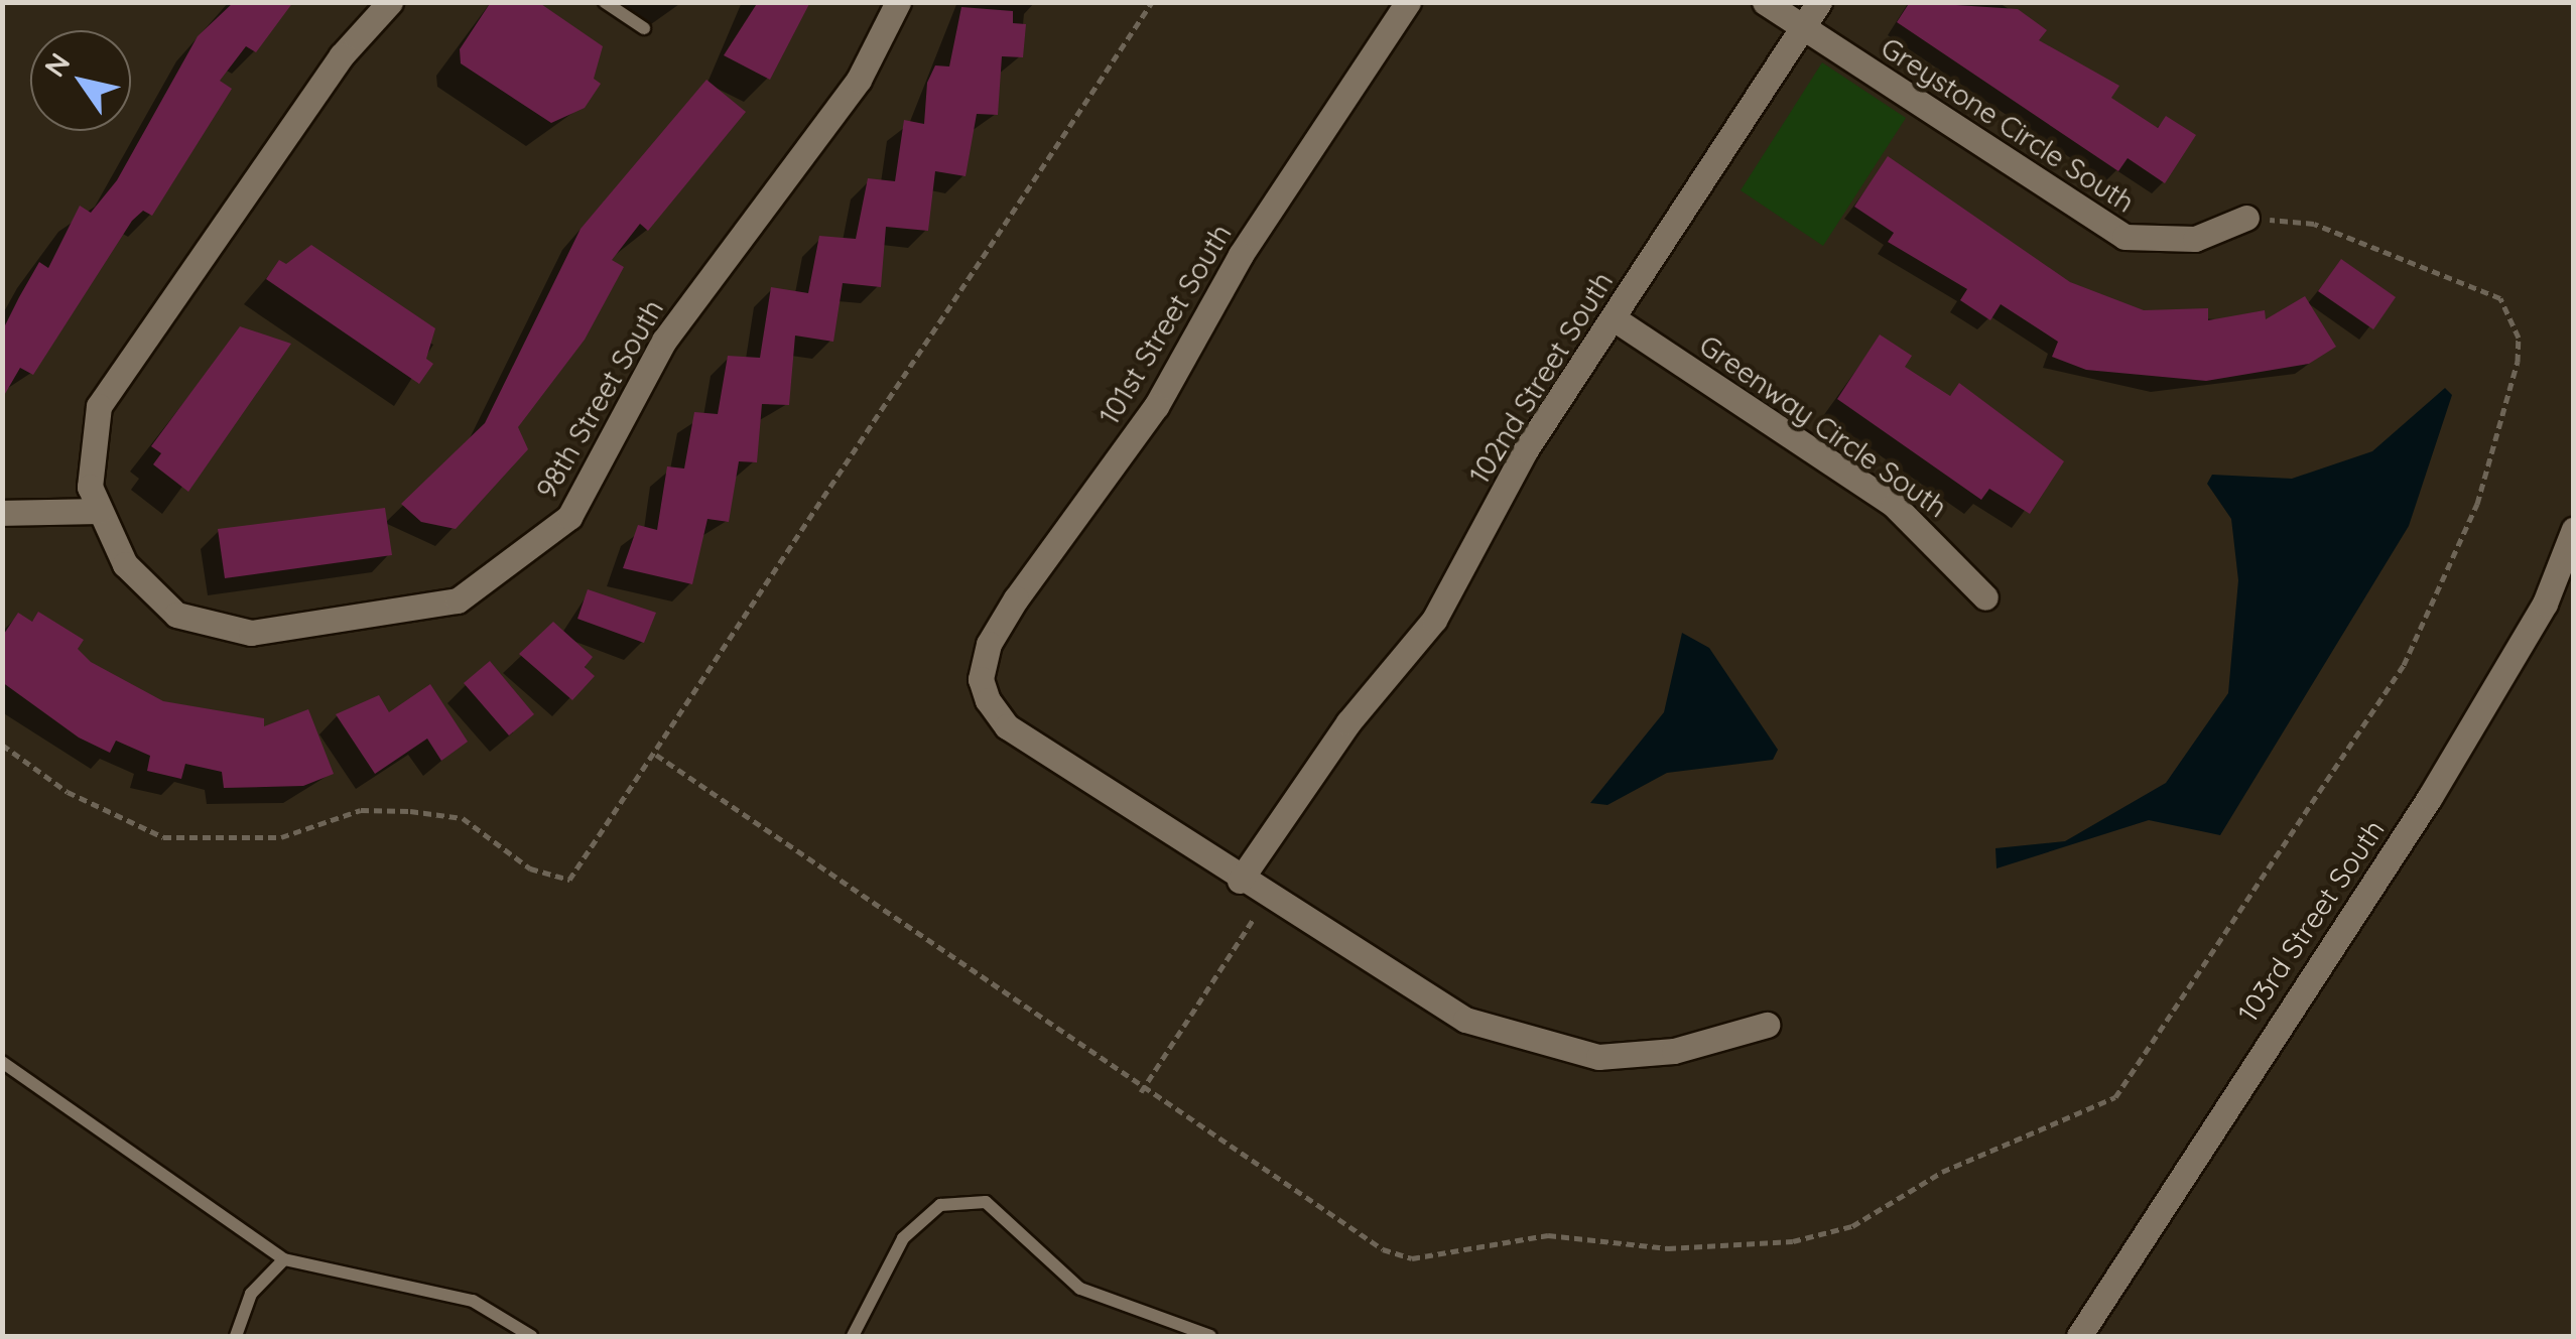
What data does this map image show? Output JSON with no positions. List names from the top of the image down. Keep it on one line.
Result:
{"streets":{"street":["Greystone Circle South","101st Street South","102nd Street South","98th Street South","Greenway Circle South","103rd Street South"]},"crossings":[["Greystone Circle South","102nd Street South"],["101st Street South","102nd Street South"],["102nd Street South","Greenway Circle South"]],"north":"top left"}
